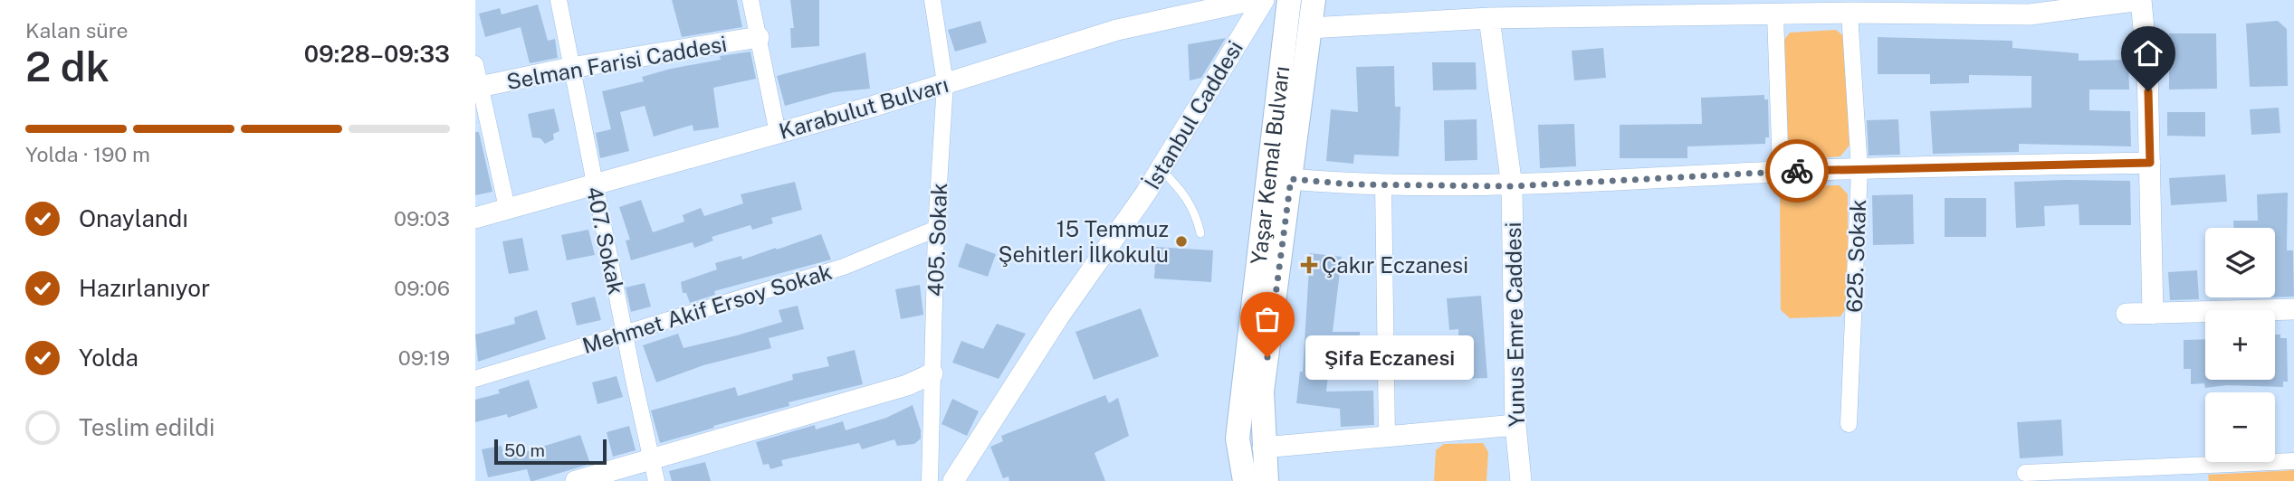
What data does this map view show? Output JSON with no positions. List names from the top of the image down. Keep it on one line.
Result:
{"streets":{"main road":["Yaşar Kemal Bulvarı"],"street":["Selman Farisi Caddesi","Karabulut Bulvarı","İstanbul Caddesi","405. Sokak","407. Sokak","625. Sokak","Mehmet Akif Ersoy Sokak","Yunus Emre Caddesi"]},"crossings":[["Selman Farisi Caddesi","407. Sokak"],["Karabulut Bulvarı","405. Sokak"],["Karabulut Bulvarı","407. Sokak"],["405. Sokak","Mehmet Akif Ersoy Sokak"],["407. Sokak","Mehmet Akif Ersoy Sokak"]],"places":{"other":["15 Temmuz Şehitleri İlkokulu","Şifa Eczanesi"],"health":["Çakır Eczanesi"]},"scale_bar":"50 m","page":{"heading":["2 dk","Kalan süre","09:28–09:33"],"bar":"Yolda · 190 m","list":[["Onaylandı","09:03"],["Hazırlanıyor","09:06"],["Yolda","09:19"],"Teslim edildi"],"map_buttons":["+","−"],"bubble":"Şifa Eczanesi","scale":"50 m"}}
